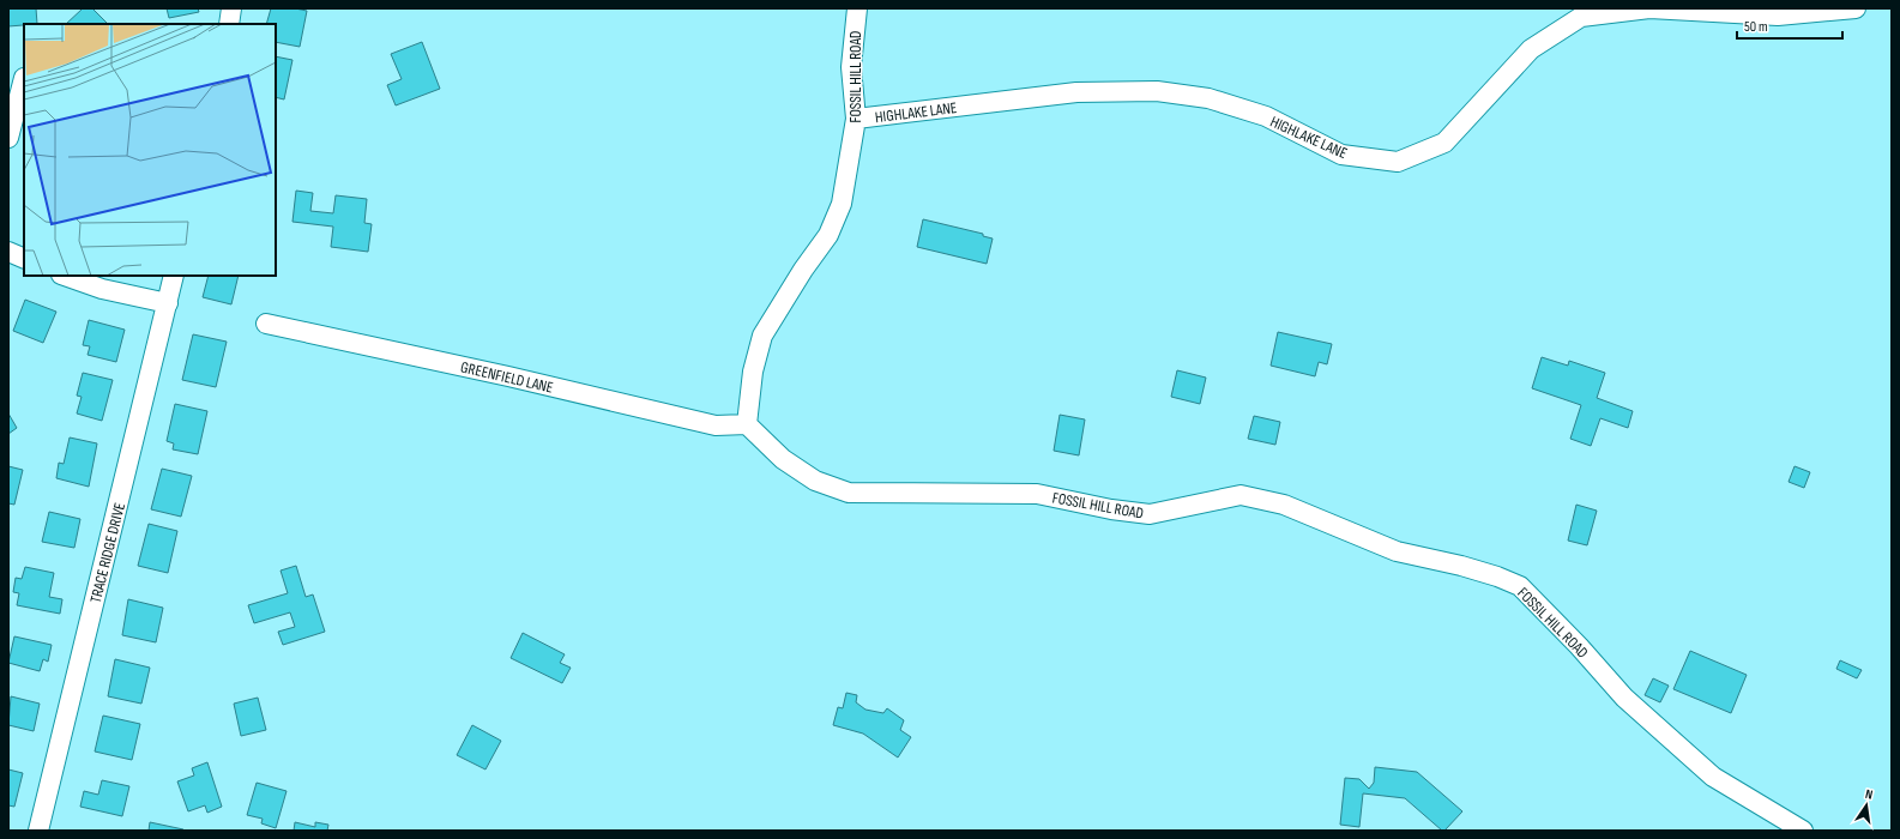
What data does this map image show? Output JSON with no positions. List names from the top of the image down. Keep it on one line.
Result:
{"streets":{"street":["FOSSIL HILL ROAD","HIGHLAKE LANE","GREENFIELD LANE","TRACE RIDGE DRIVE"]},"crossings":[["FOSSIL HILL ROAD","HIGHLAKE LANE"],["FOSSIL HILL ROAD","GREENFIELD LANE"]],"scale_bar":"50 m","north":"top"}
